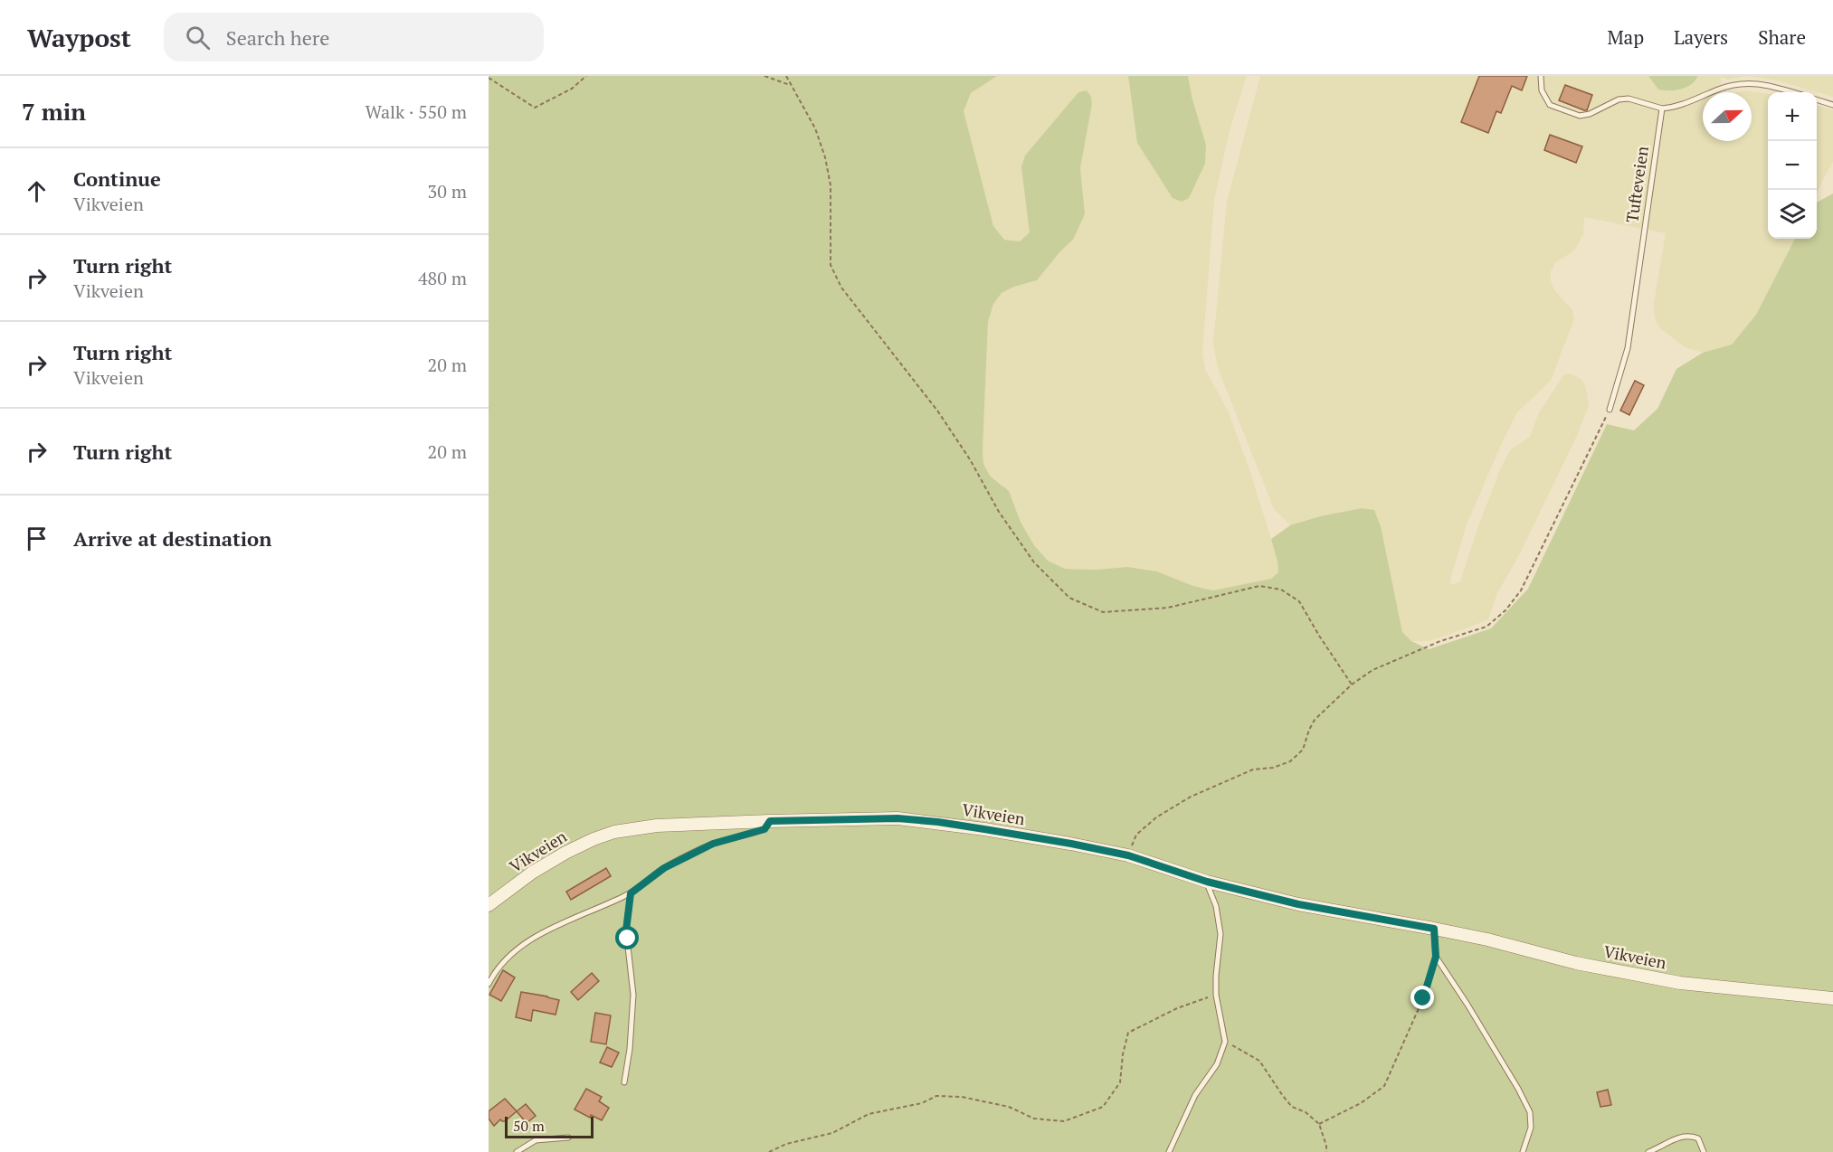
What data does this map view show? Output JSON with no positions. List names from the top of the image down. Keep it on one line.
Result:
{"streets":{"street":["Vikveien"],"lane":["Tufteveien"]},"scale_bar":"50 m","north":"right","page":{"header":"Waypost","search":"Search here","nav":["Map","Layers","Share"],"heading":["7 min","Walk · 550 m"],"map_buttons":["+","−"],"list":[["Continue","Vikveien","30 m"],["Turn right","Vikveien","480 m"],["Turn right","Vikveien","20 m"],["Turn right","20 m"],"Arrive at destination"],"scale":"50 m"}}
